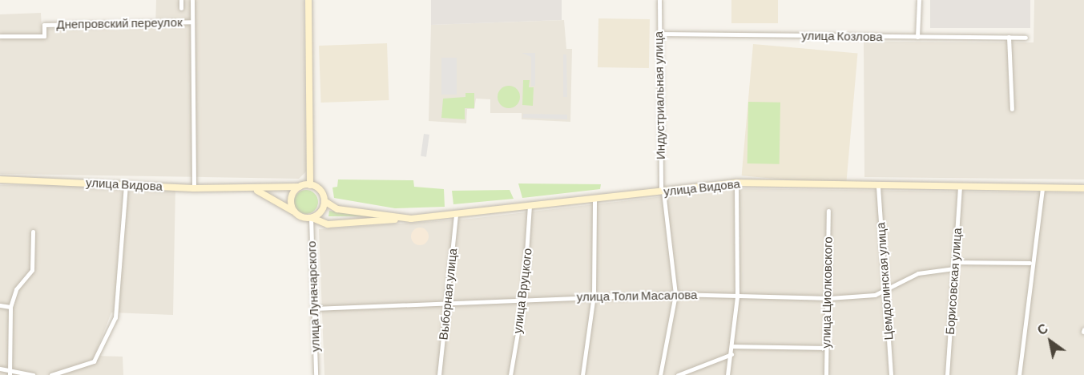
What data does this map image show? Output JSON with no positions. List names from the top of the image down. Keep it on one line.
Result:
{"streets":{"street":["Днепровский переулок","улица Козлова","Индустриальная улица","улица Видова","Цемдолинская улица","Борисовская улица","улица Вруцкого","улица Циолковского","Выборная улица","улица Толи Масалова","улица Луначарского"]},"crossings":[["Днепровский переулок","улица Видова"],["улица Козлова","Индустриальная улица"],["Индустриальная улица","улица Видова"],["Индустриальная улица","улица Толи Масалова"],["улица Видова","Цемдолинская улица"],["улица Видова","Борисовская улица"],["улица Видова","улица Вруцкого"],["улица Видова","Выборная улица"],["улица Видова","улица Луначарского"],["Цемдолинская улица","улица Толи Масалова"],["Борисовская улица","улица Толи Масалова"],["улица Вруцкого","улица Толи Масалова"],["улица Циолковского","улица Толи Масалова"],["Выборная улица","улица Толи Масалова"],["улица Толи Масалова","улица Луначарского"]],"north":"top left"}
